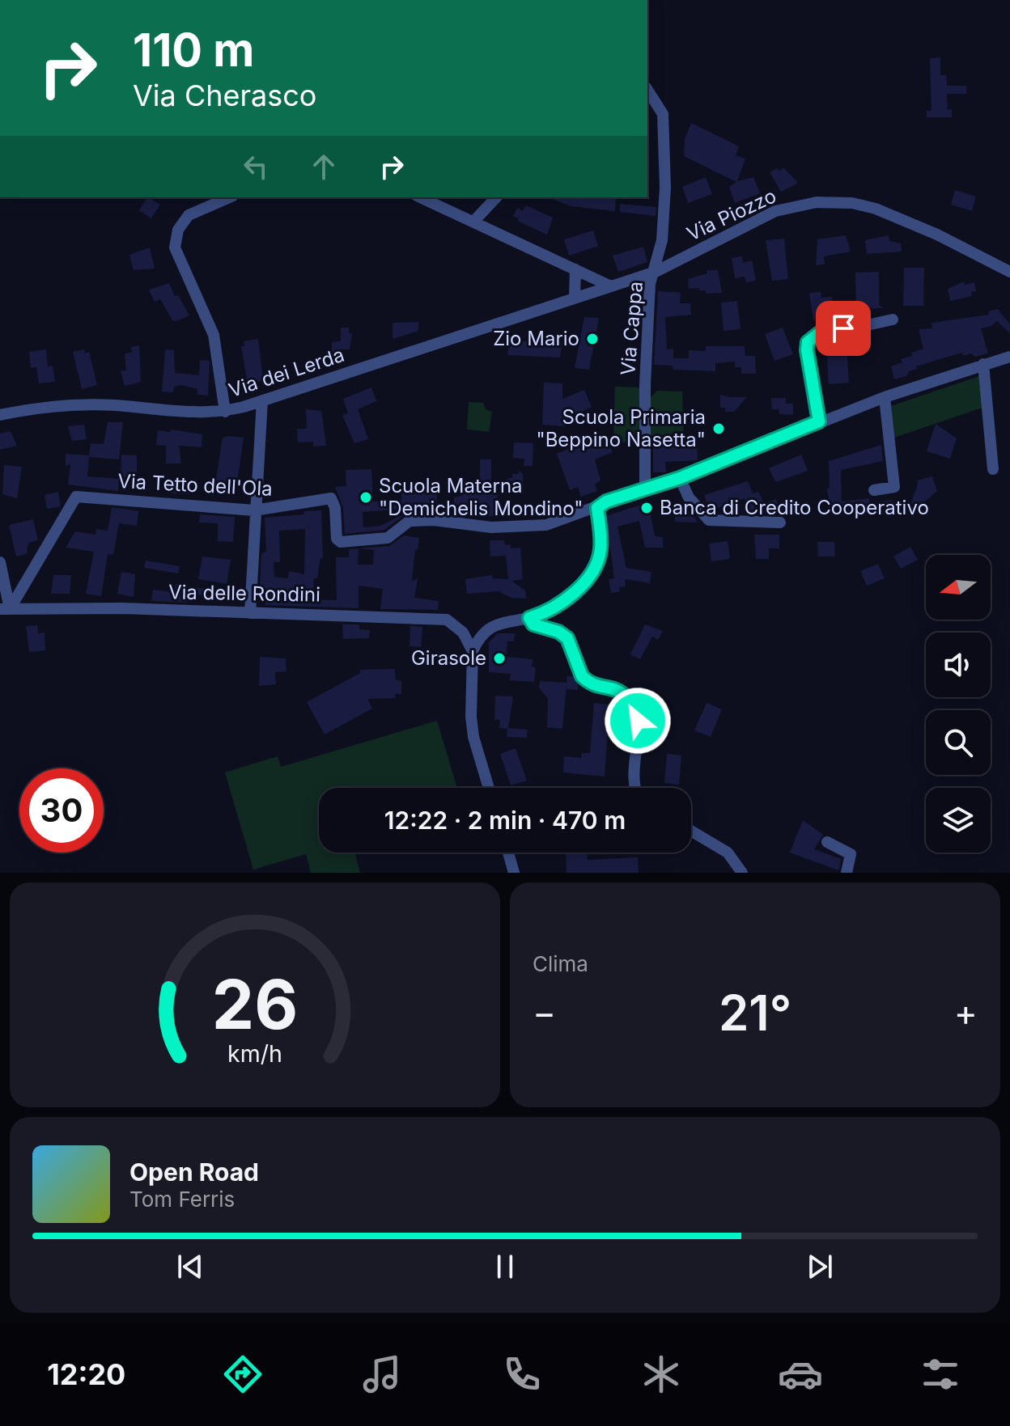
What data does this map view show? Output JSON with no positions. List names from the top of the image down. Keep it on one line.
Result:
{"streets":{"street":["Via Piozzo","Via Cappa","Via dei Lerda","Via Tetto dell'Ola","Via delle Rondini"]},"crossings":[["Via Piozzo","Via Cappa"],["Via Piozzo","Via dei Lerda"],["Via Tetto dell'Ola","Via delle Rondini"]],"places":["Zio Mario","Scuola Primaria \"Beppino Nasetta\"","Scuola Materna \"Demichelis Mondino\"","Banca di Credito Cooperativo","Girasole"],"north":"left","page":{"turn":["110 m","Via Cherasco"],"limit":"30","trip":"12:22 · 2 min · 470 m","tile":"Clima","heat":["−","21°","+"],"song":["Open Road","Tom Ferris"],"tabs":"12:20","gauge":["26","km/h"]}}
